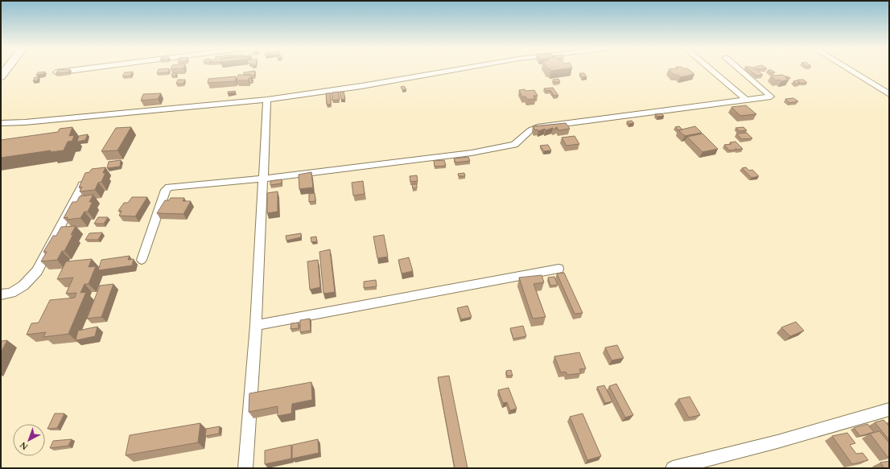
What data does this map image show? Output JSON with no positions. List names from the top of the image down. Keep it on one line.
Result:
{"north":"bottom left"}
